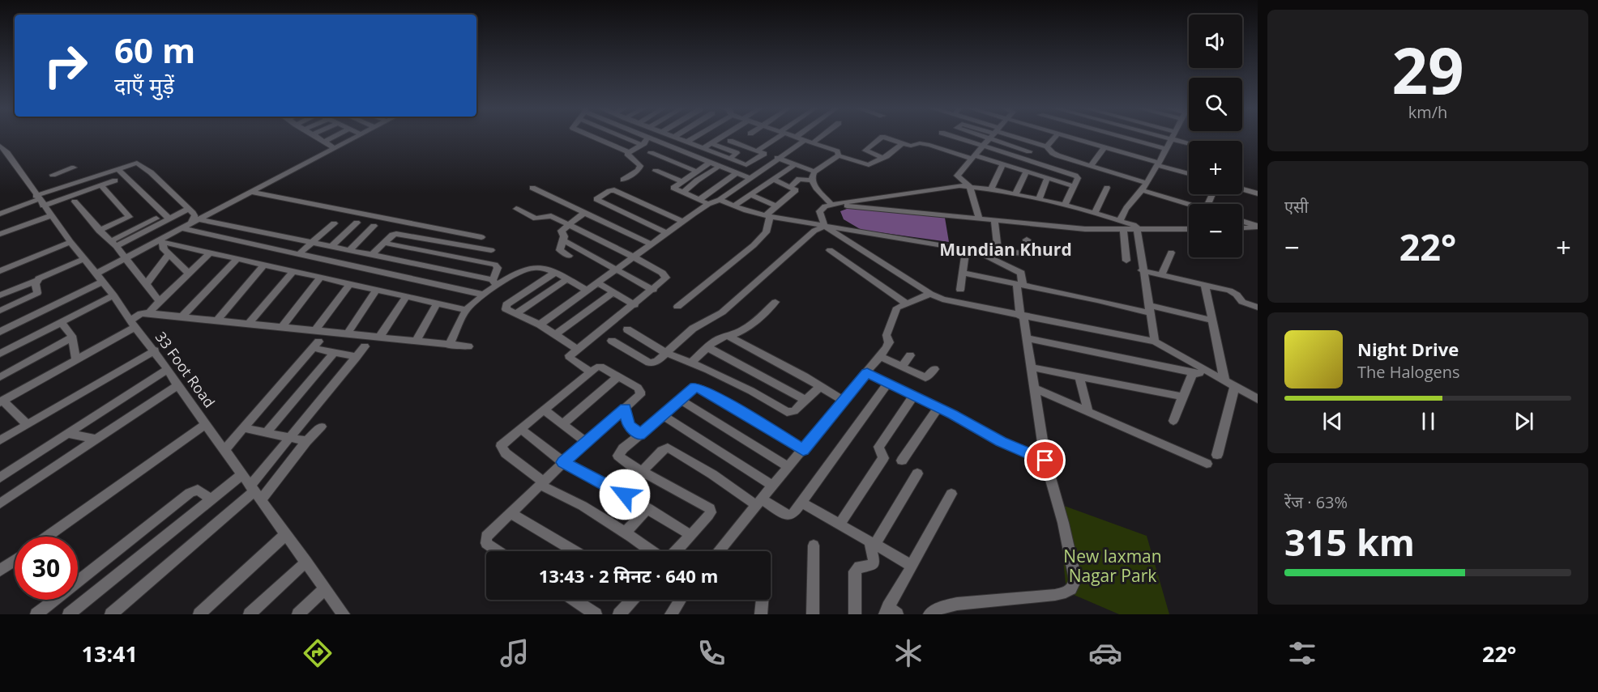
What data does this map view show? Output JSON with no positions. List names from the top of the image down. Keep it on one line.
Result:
{"streets":{"street":["33 Foot Road"]},"districts":["Mundian Khurd"],"parks":["New laxman Nagar Park"],"page":{"tile":[["29","km/h"],"एसी",["रेंज · 63%","315 km"]],"map_buttons":["+","−"],"turn":["60 m","दाएँ मुड़ें"],"heat":["−","22°","+"],"song":["Night Drive","The Halogens"],"limit":"30","trip":"13:43 · 2 मिनट · 640 m","tabs":["13:41","22°"]}}
